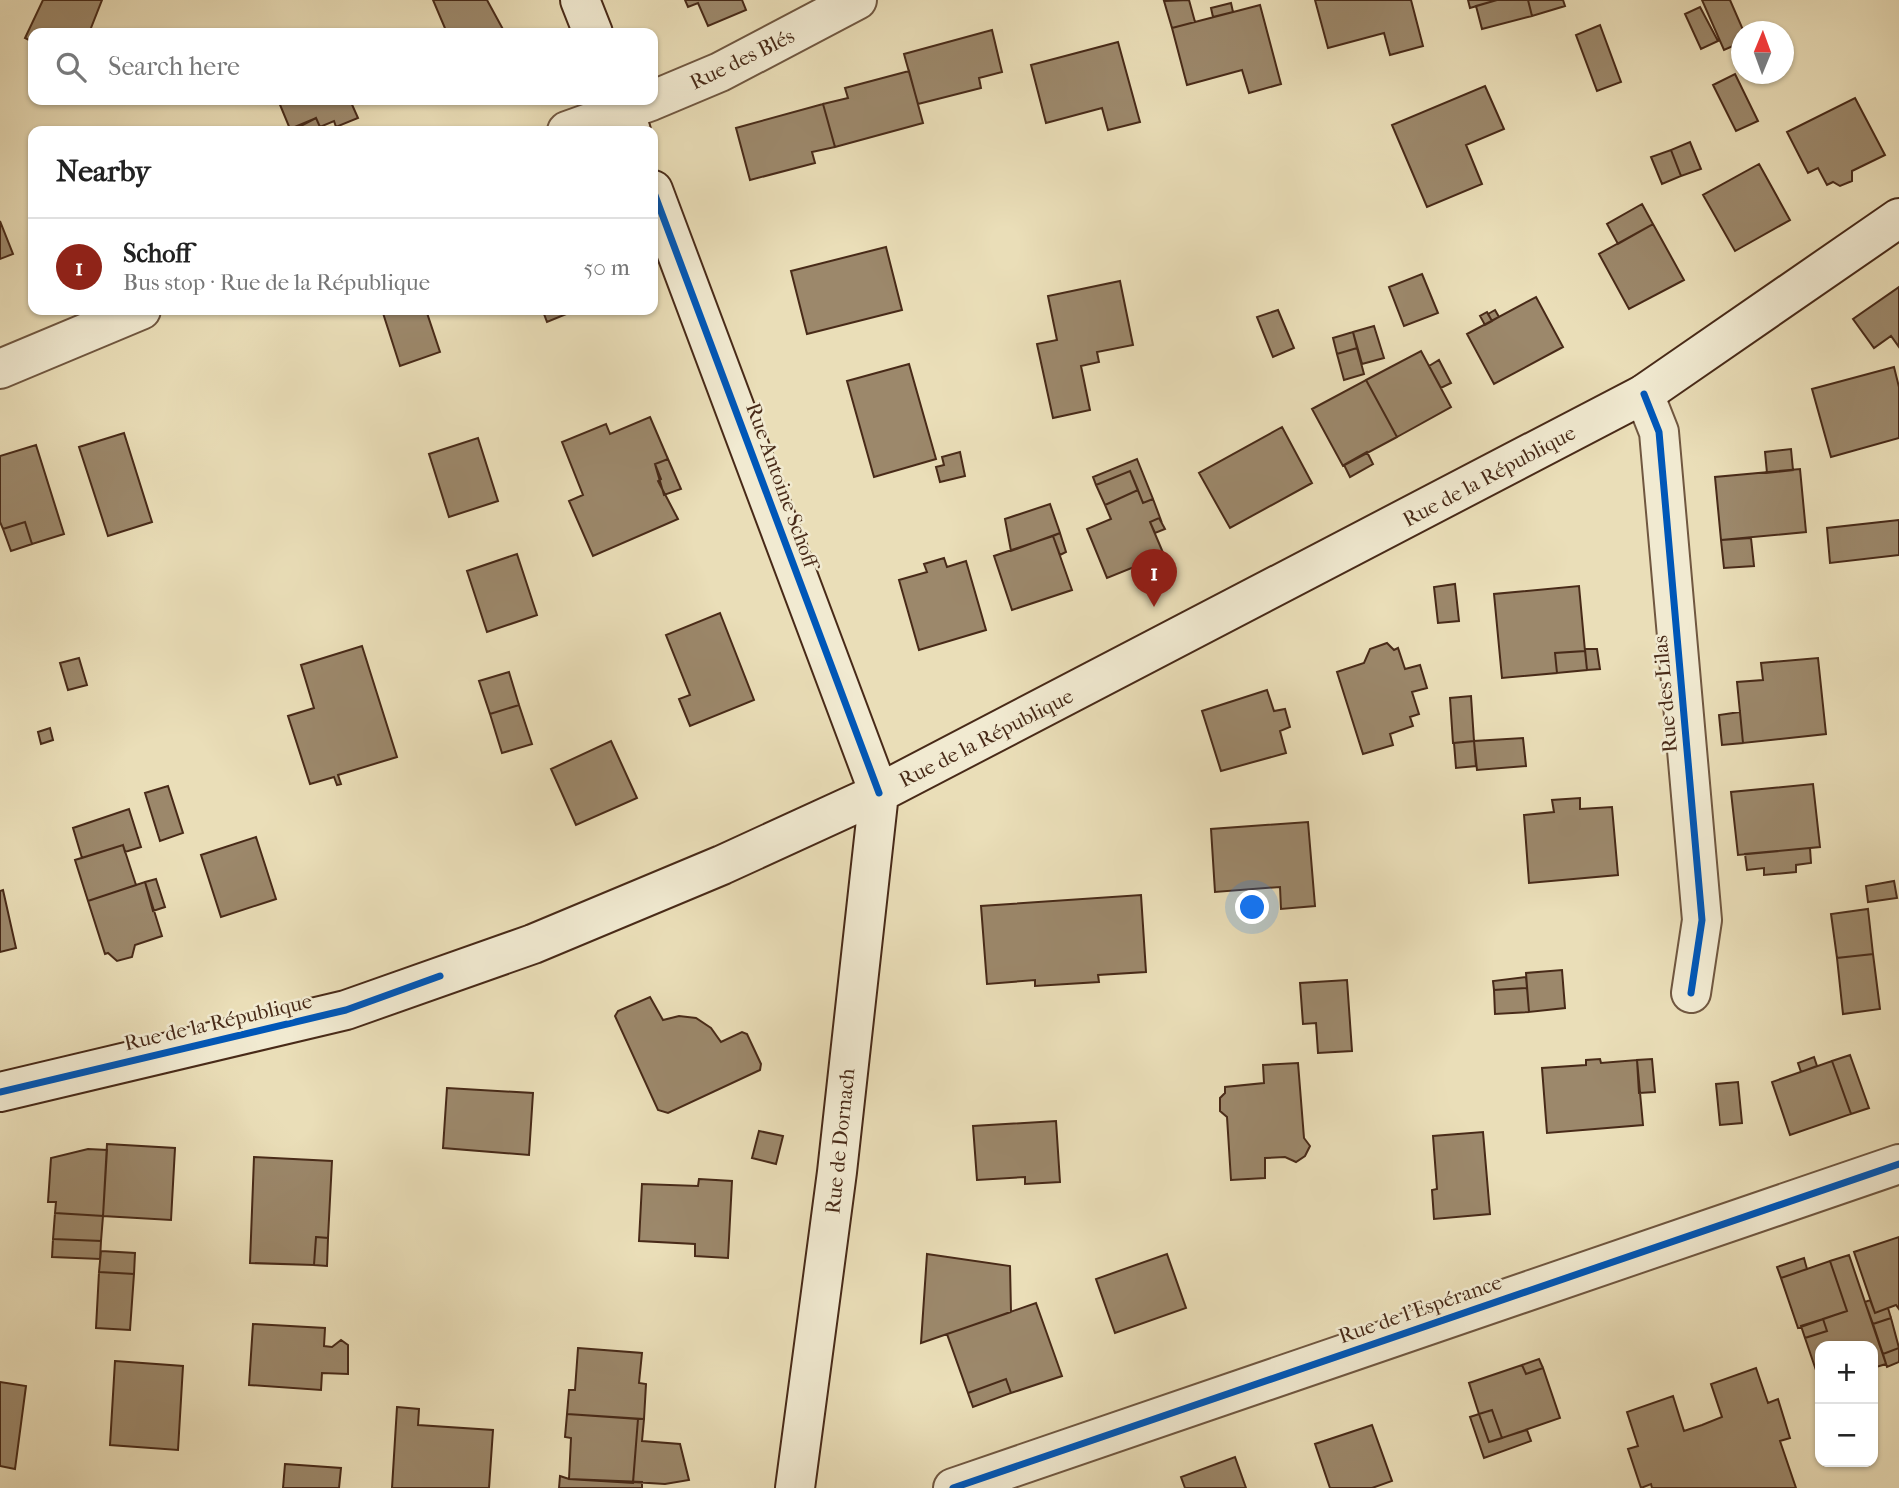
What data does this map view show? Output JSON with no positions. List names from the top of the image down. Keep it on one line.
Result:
{"streets":{"main road":["Rue des Blés","Rue de la République","Rue Antoine Schoff","Rue des Lilas","Rue de Dornach","Rue de l'Espérance"]},"crossings":[["Rue de la République","Rue Antoine Schoff"],["Rue de la République","Rue des Lilas"],["Rue de la République","Rue de Dornach"],["Rue Antoine Schoff","Rue de Dornach"]],"north":"top","page":{"search":"Search here","heading":"Nearby","list":[{"mark":"1","name":"Schoff","note":"Bus stop · Rue de la République","value":"50 m"}],"pins":"1","map_buttons":["+","−"]}}
